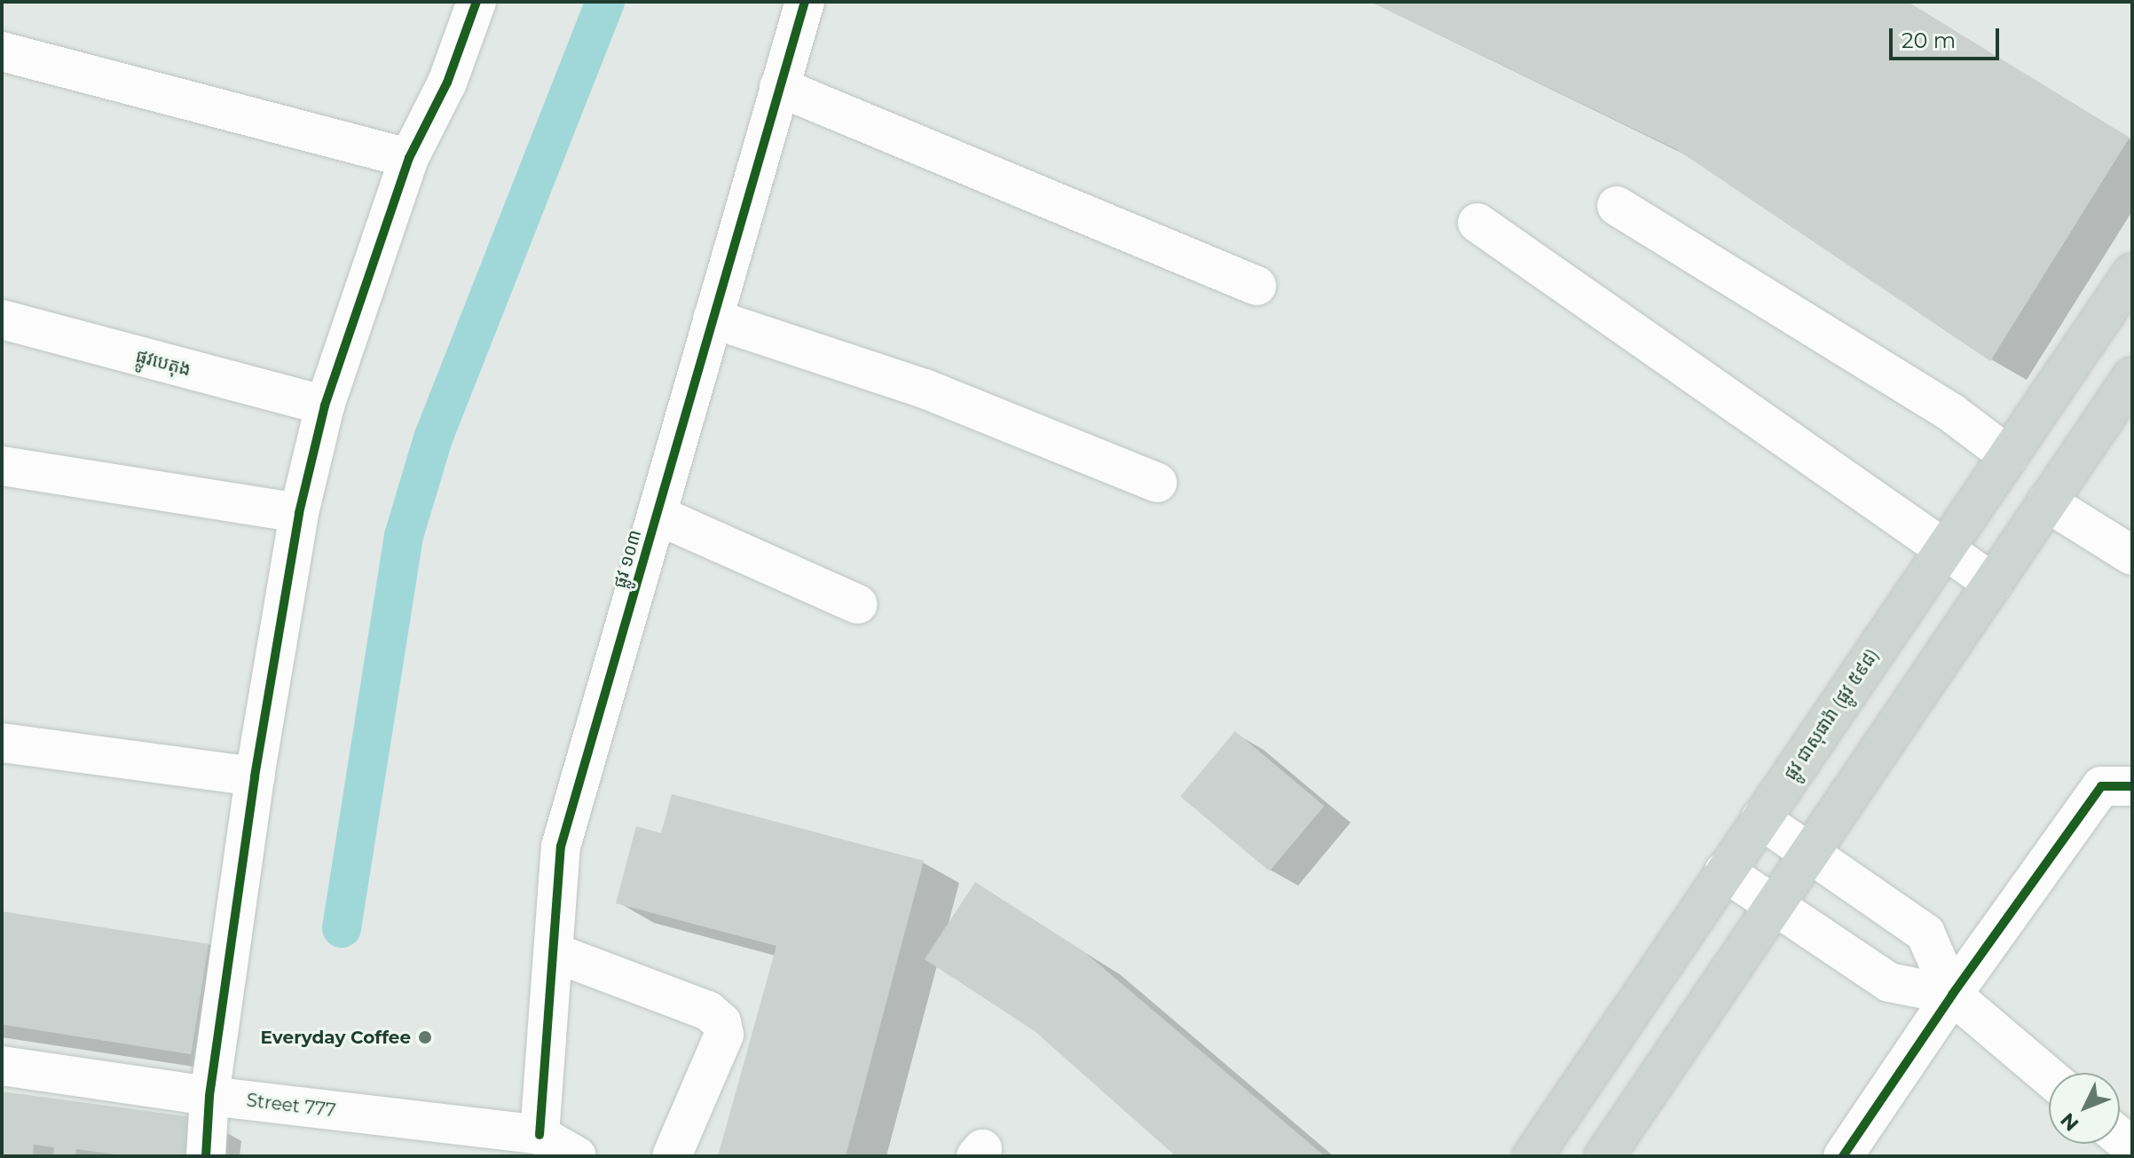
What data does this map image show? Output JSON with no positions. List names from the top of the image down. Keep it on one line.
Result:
{"streets":{"main road":["ផ្លូវ ជាសុផារ៉ា (ផ្លូវ ៥៩៨)"],"street":["ផ្លូវបេតុង","ផ្លូវ ១០៣","Street 777"]},"crossings":[["ផ្លូវ ១០៣","Street 777"]],"places":["Everyday Coffee"],"scale_bar":"20 m","north":"bottom left"}
